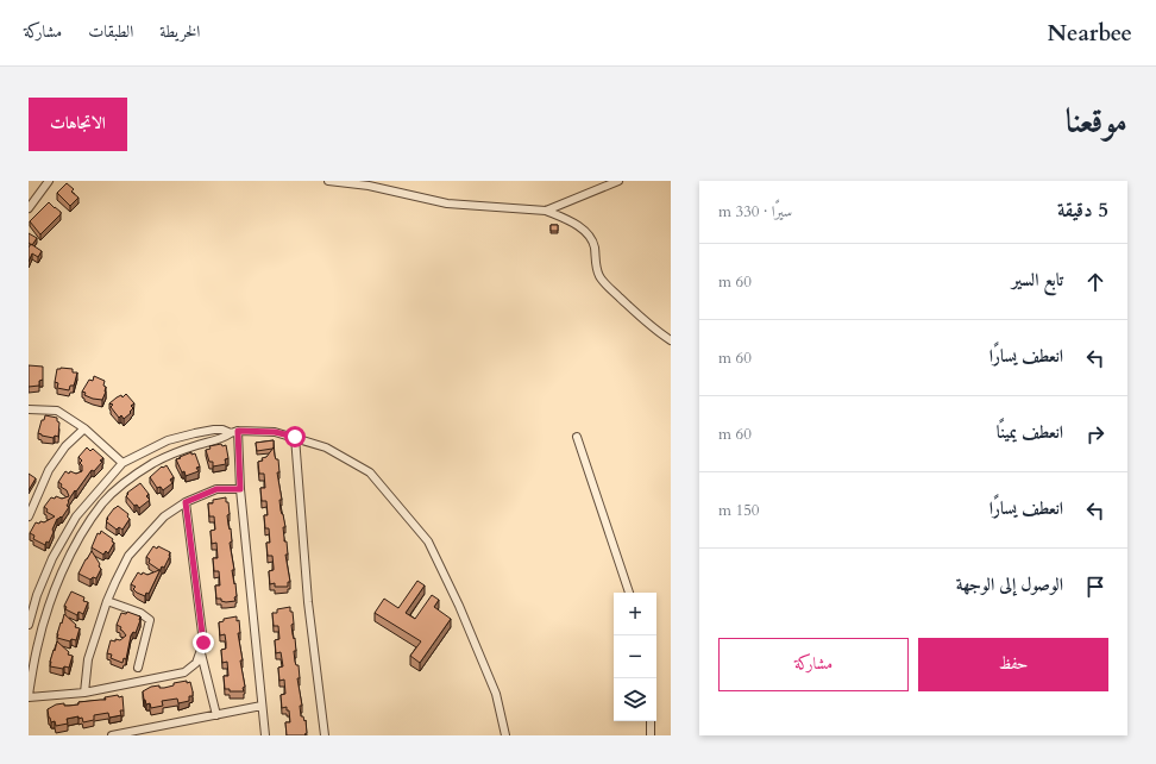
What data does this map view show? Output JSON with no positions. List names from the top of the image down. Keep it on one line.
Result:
{"page":{"header":"Nearbee","nav":["الخريطة","الطبقات","مشاركة"],"title":"موقعنا","buttons":["الاتجاهات",["حفظ","مشاركة"]],"heading":["5 دقيقة","سيرًا · 330 m"],"list":[["تابع السير","60 m"],["انعطف يسارًا","60 m"],["انعطف يمينًا","60 m"],["انعطف يسارًا","150 m"],"الوصول إلى الوجهة"],"map_buttons":["+","−"]}}
